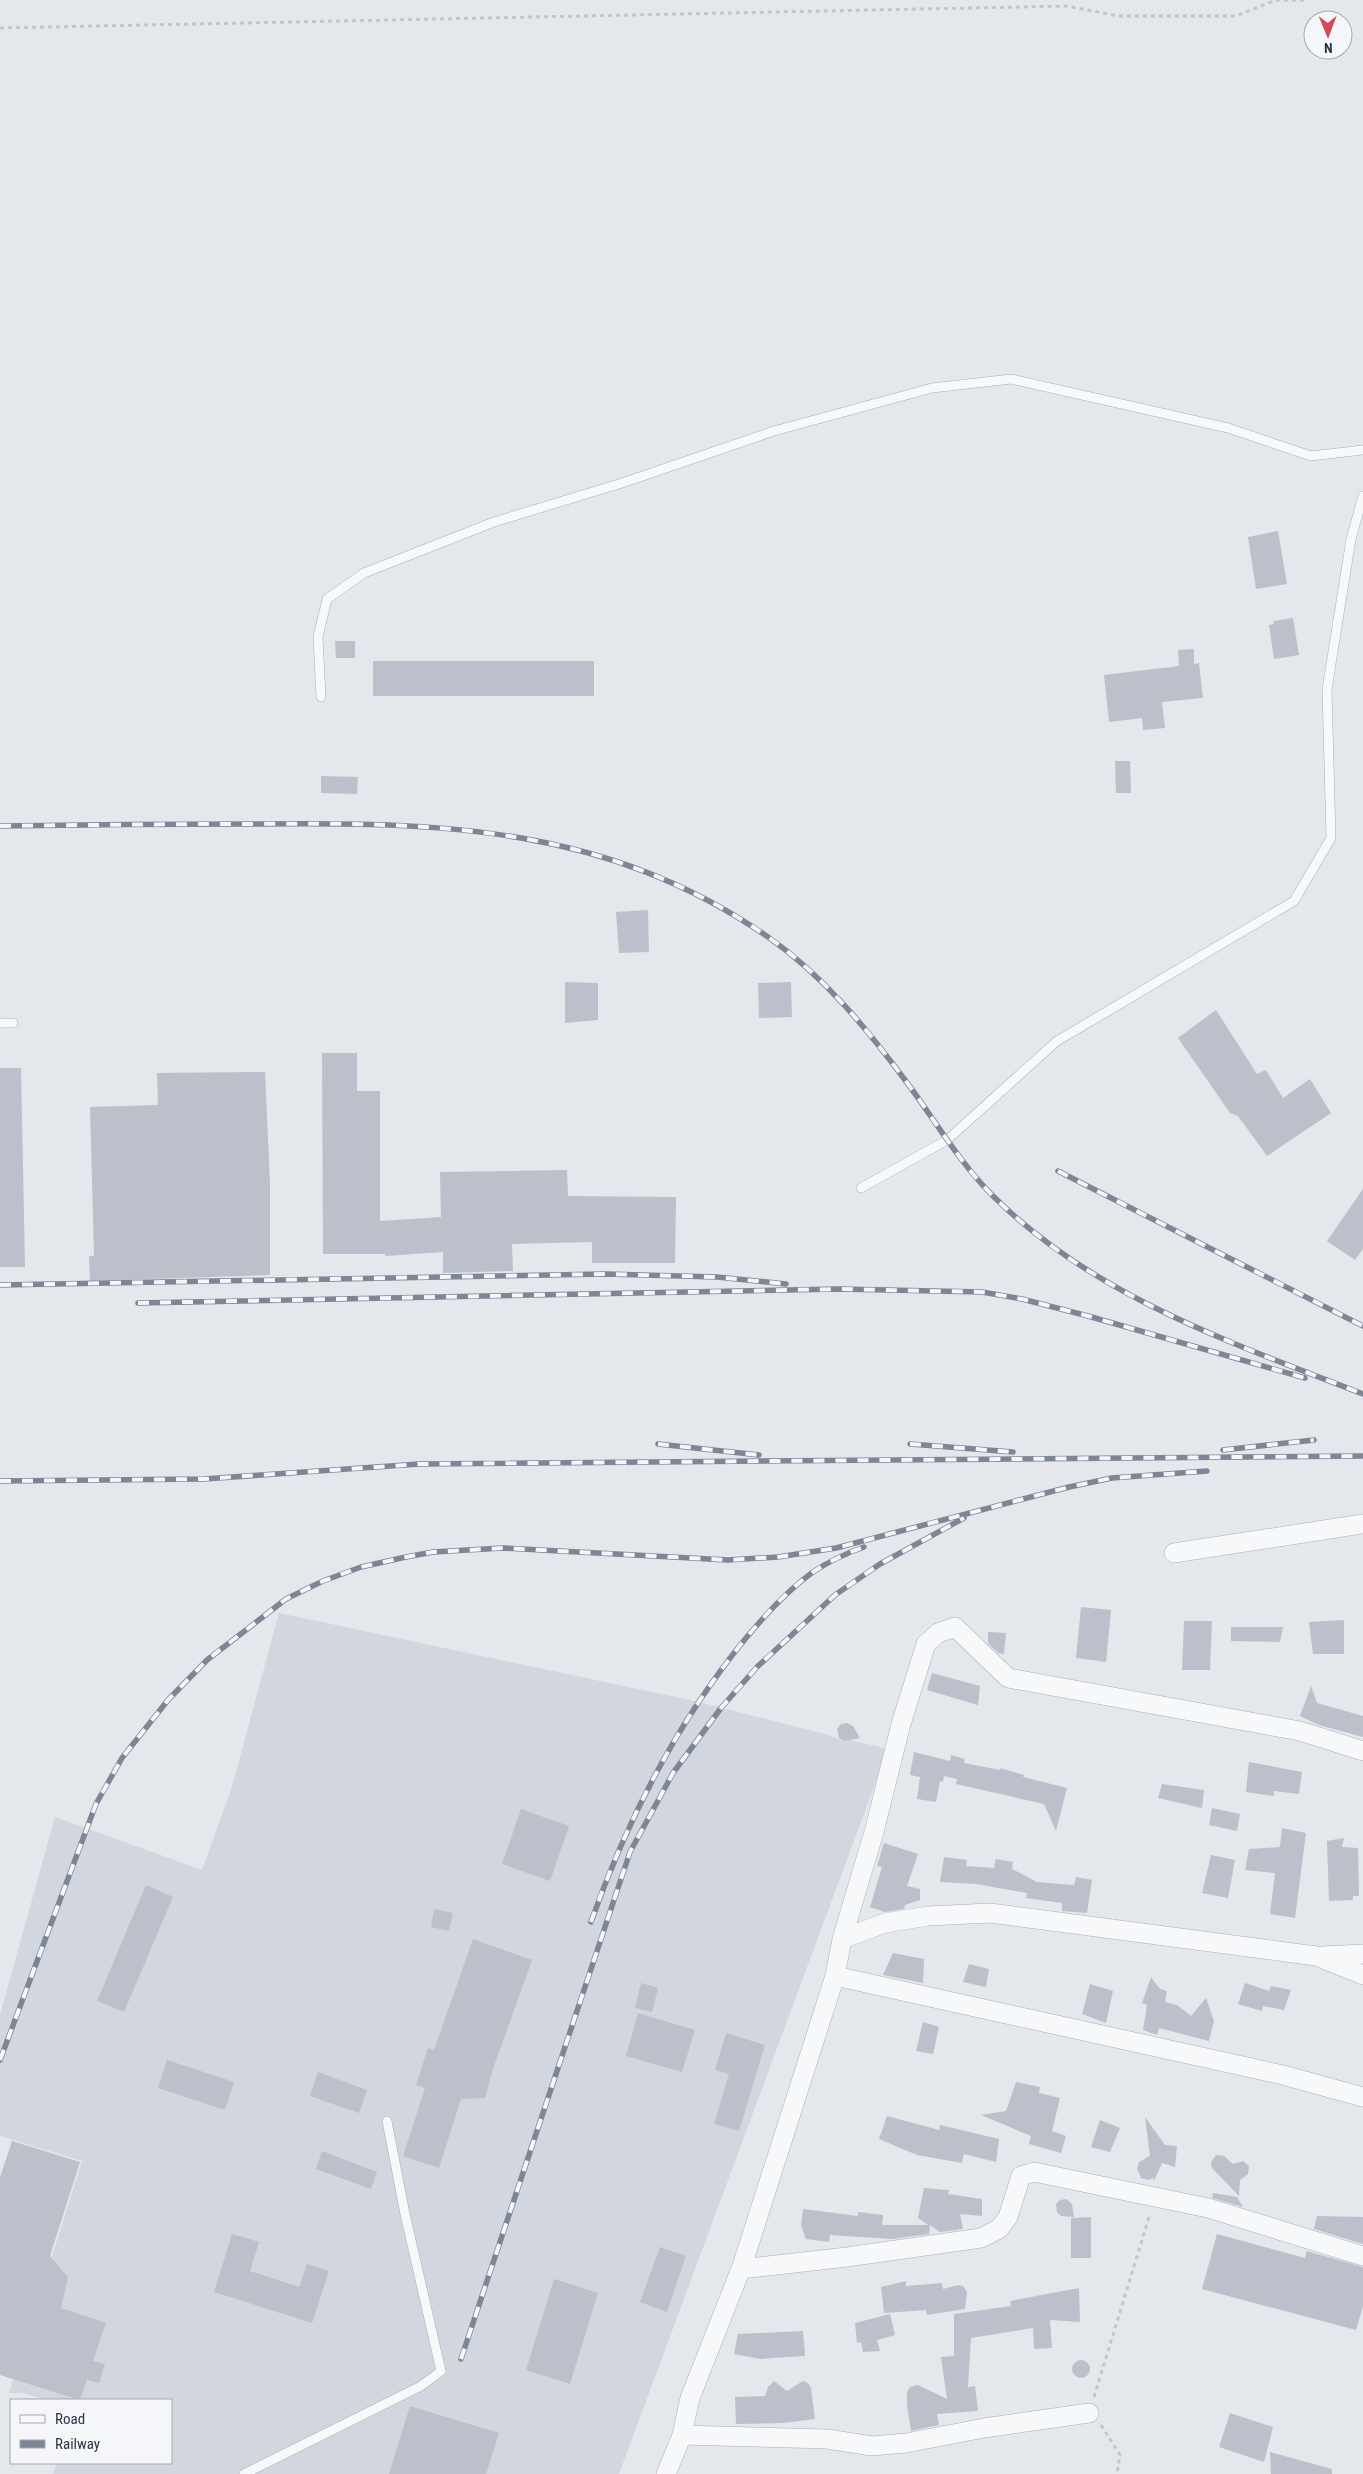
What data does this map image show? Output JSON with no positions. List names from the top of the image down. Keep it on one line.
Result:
{"legend":["Road","Railway"],"north":"bottom"}
